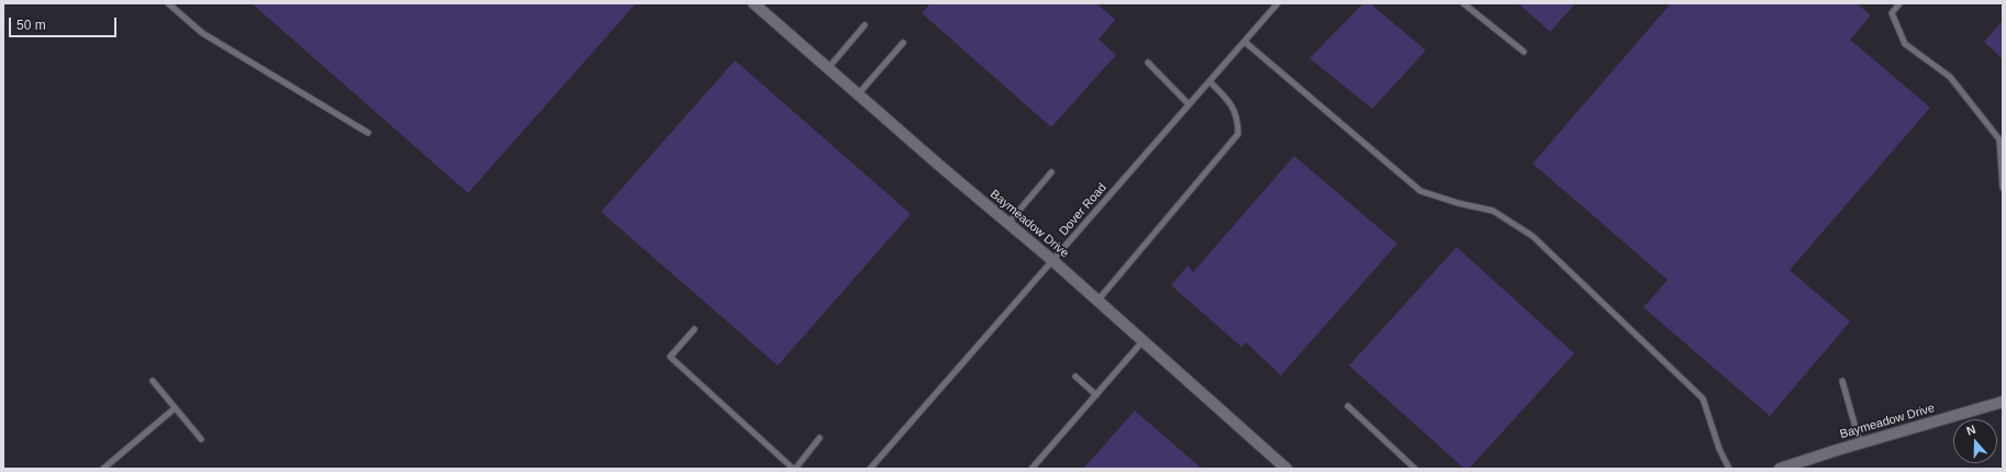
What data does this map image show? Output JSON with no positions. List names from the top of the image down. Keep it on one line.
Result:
{"streets":{"street":["Baymeadow Drive"],"lane":["Dover Road"]},"crossings":[["Dover Road","Baymeadow Drive"]],"scale_bar":"50 m","north":"top"}
